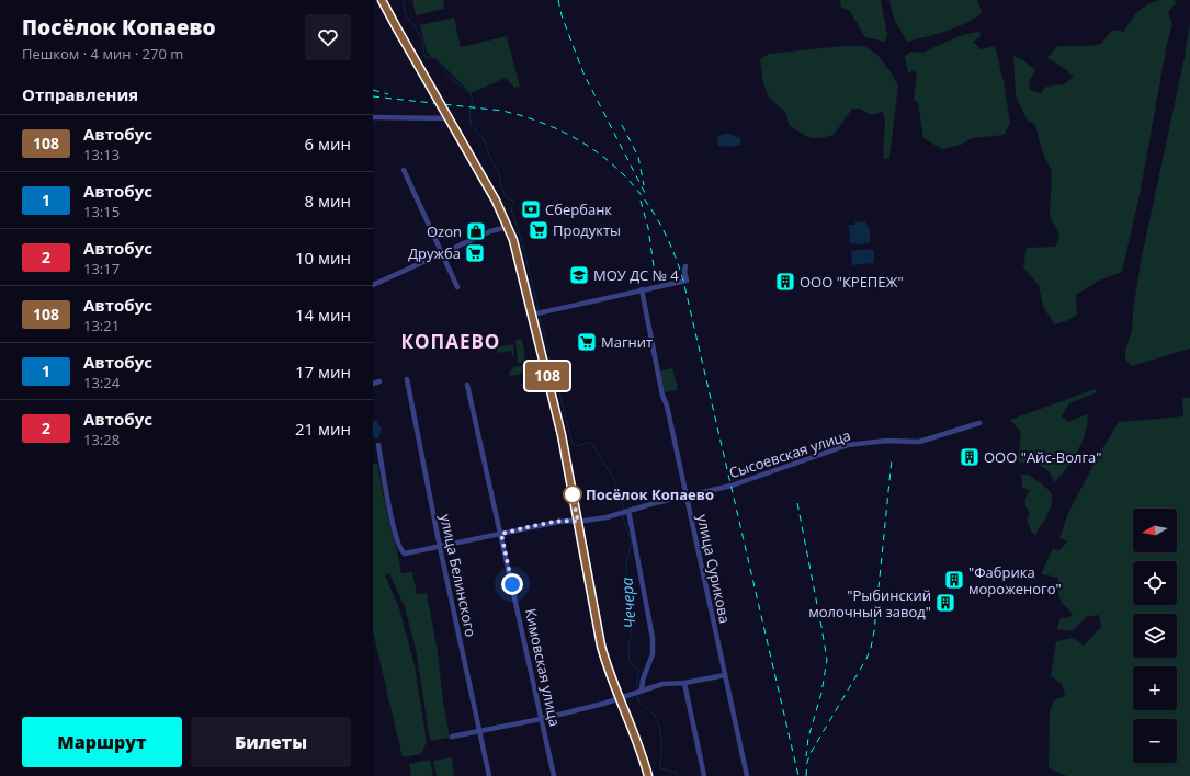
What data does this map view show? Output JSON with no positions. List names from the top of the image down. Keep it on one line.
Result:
{"streets":{"street":["Сысоевская улица","улица Сурикова","улица Белинского","Кимовская улица"]},"crossings":[["Сысоевская улица","улица Сурикова"],["Сысоевская улица","улица Белинского"],["Сысоевская улица","Кимовская улица"]],"districts":["КОПАЕВО"],"water":["Чечера"],"places":{"bank":["Сбербанк"],"supermarket":["Продукты","Дружба","Магнит"],"shop":["Ozon"],"school or university":["МОУ ДС № 4"],"building":["ООО \"КРЕПЕЖ\"","ООО \"Айс-Волга\"","\"Фабрика мороженого\"","\"Рыбинский молочный завод\""],"other":["Посёлок Копаево"]},"lines":["bus line 108"],"north":"left","page":{"heading":[["Посёлок Копаево","Пешком · 4 мин · 270 m"],"Отправления"],"on_map":"108","list":[{"mark":"108","name":"Автобус","note":"13:13","value":"6 мин"},{"mark":"1","name":"Автобус","note":"13:15","value":"8 мин"},{"mark":"2","name":"Автобус","note":"13:17","value":"10 мин"},{"mark":"108","name":"Автобус","note":"13:21","value":"14 мин"},{"mark":"1","name":"Автобус","note":"13:24","value":"17 мин"},{"mark":"2","name":"Автобус","note":"13:28","value":"21 мин"}],"map_buttons":["+","−"],"buttons":["Маршрут","Билеты"]}}
